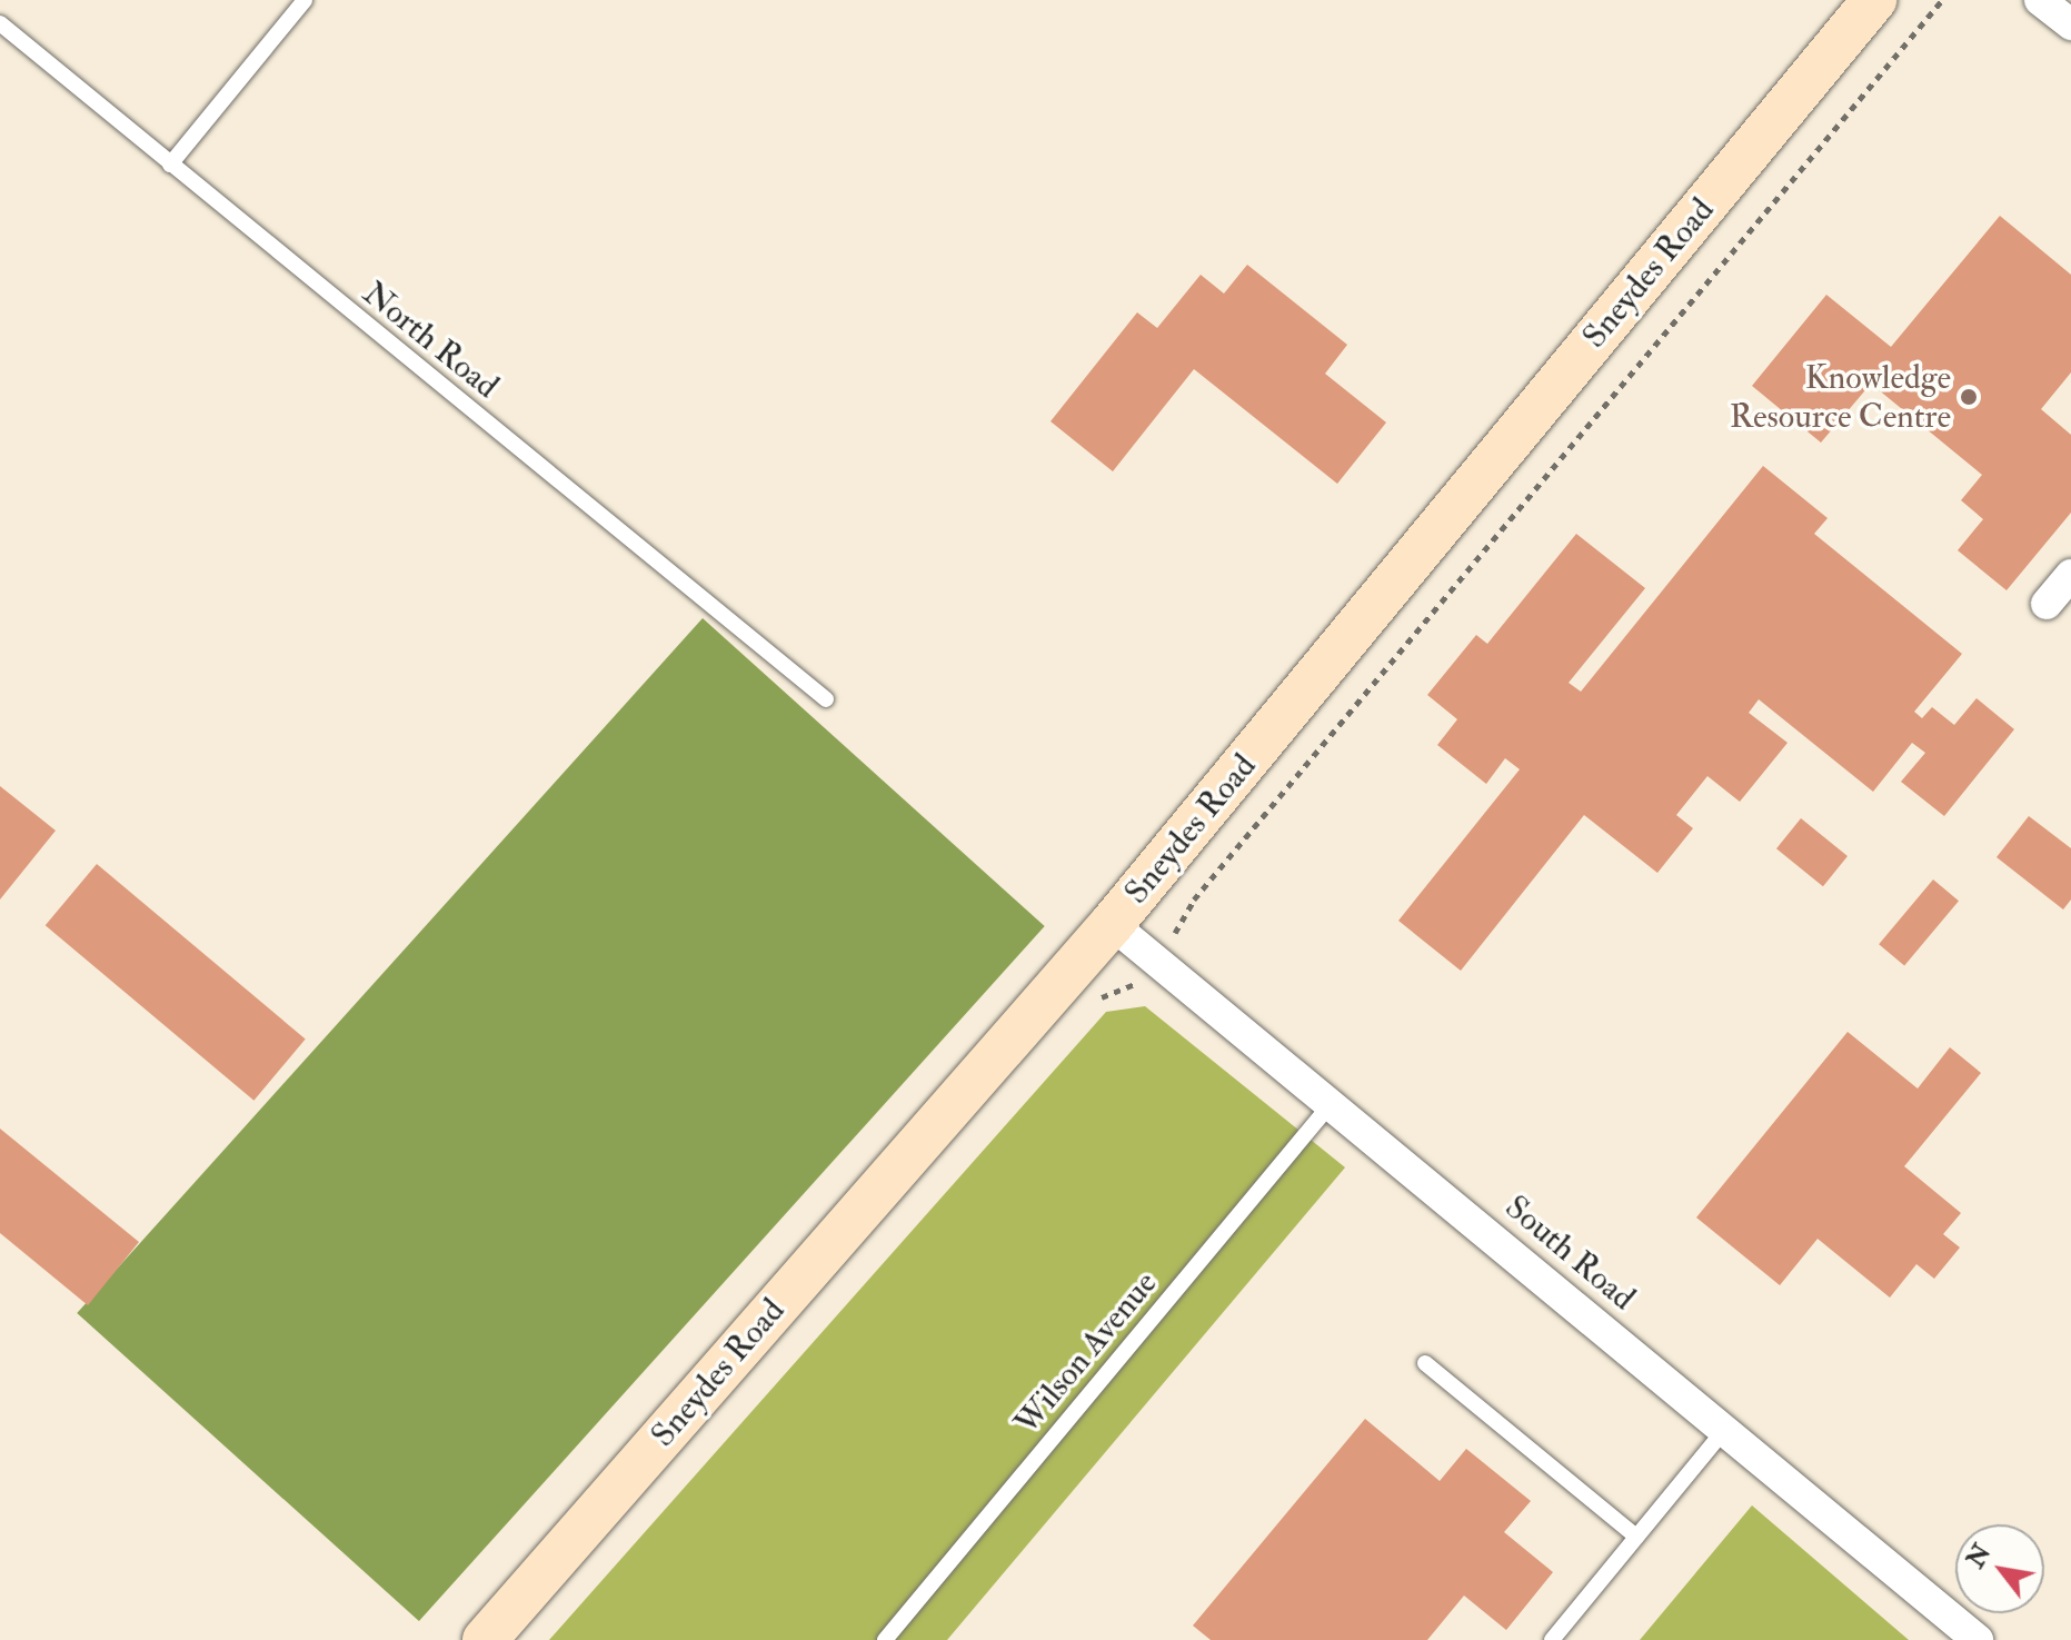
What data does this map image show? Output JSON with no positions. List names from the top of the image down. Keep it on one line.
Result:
{"streets":{"main road":["Sneydes Road"],"street":["South Road"],"lane":["North Road","Wilson Avenue"]},"crossings":[["Sneydes Road","South Road"],["South Road","Wilson Avenue"]],"places":["Knowledge Resource Centre"],"north":"top left"}
